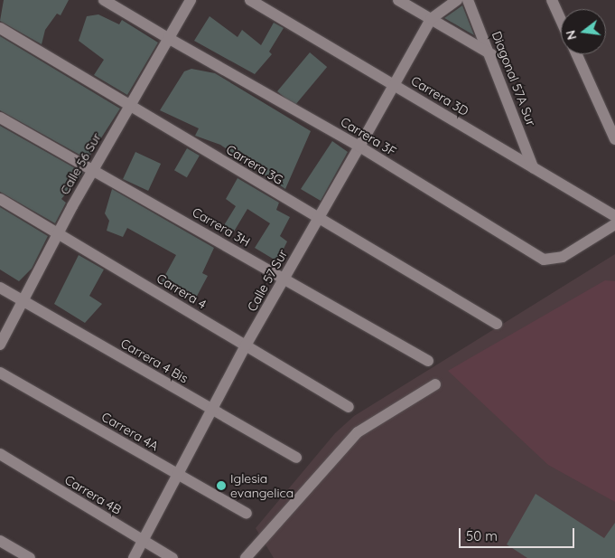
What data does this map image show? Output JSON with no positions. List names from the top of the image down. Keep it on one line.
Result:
{"streets":{"street":["Diagonal 57A Sur","Carrera 3D","Carrera 3F","Calle 56 Sur","Carrera 3G","Carrera 3H","Calle 57 Sur","Carrera 4","Carrera 4 Bis","Carrera 4A","Carrera 4B"]},"crossings":[["Diagonal 57A Sur","Carrera 3D"],["Carrera 3D","Calle 57 Sur"],["Carrera 3F","Calle 56 Sur"],["Carrera 3F","Calle 57 Sur"],["Calle 56 Sur","Carrera 3G"],["Calle 56 Sur","Carrera 3H"],["Calle 56 Sur","Carrera 4"],["Calle 56 Sur","Carrera 4 Bis"],["Carrera 3G","Calle 57 Sur"],["Carrera 3H","Calle 57 Sur"],["Calle 57 Sur","Carrera 4"],["Calle 57 Sur","Carrera 4 Bis"],["Calle 57 Sur","Carrera 4A"],["Calle 57 Sur","Carrera 4B"]],"places":["Iglesia evangelica"],"scale_bar":"50 m","north":"left"}
